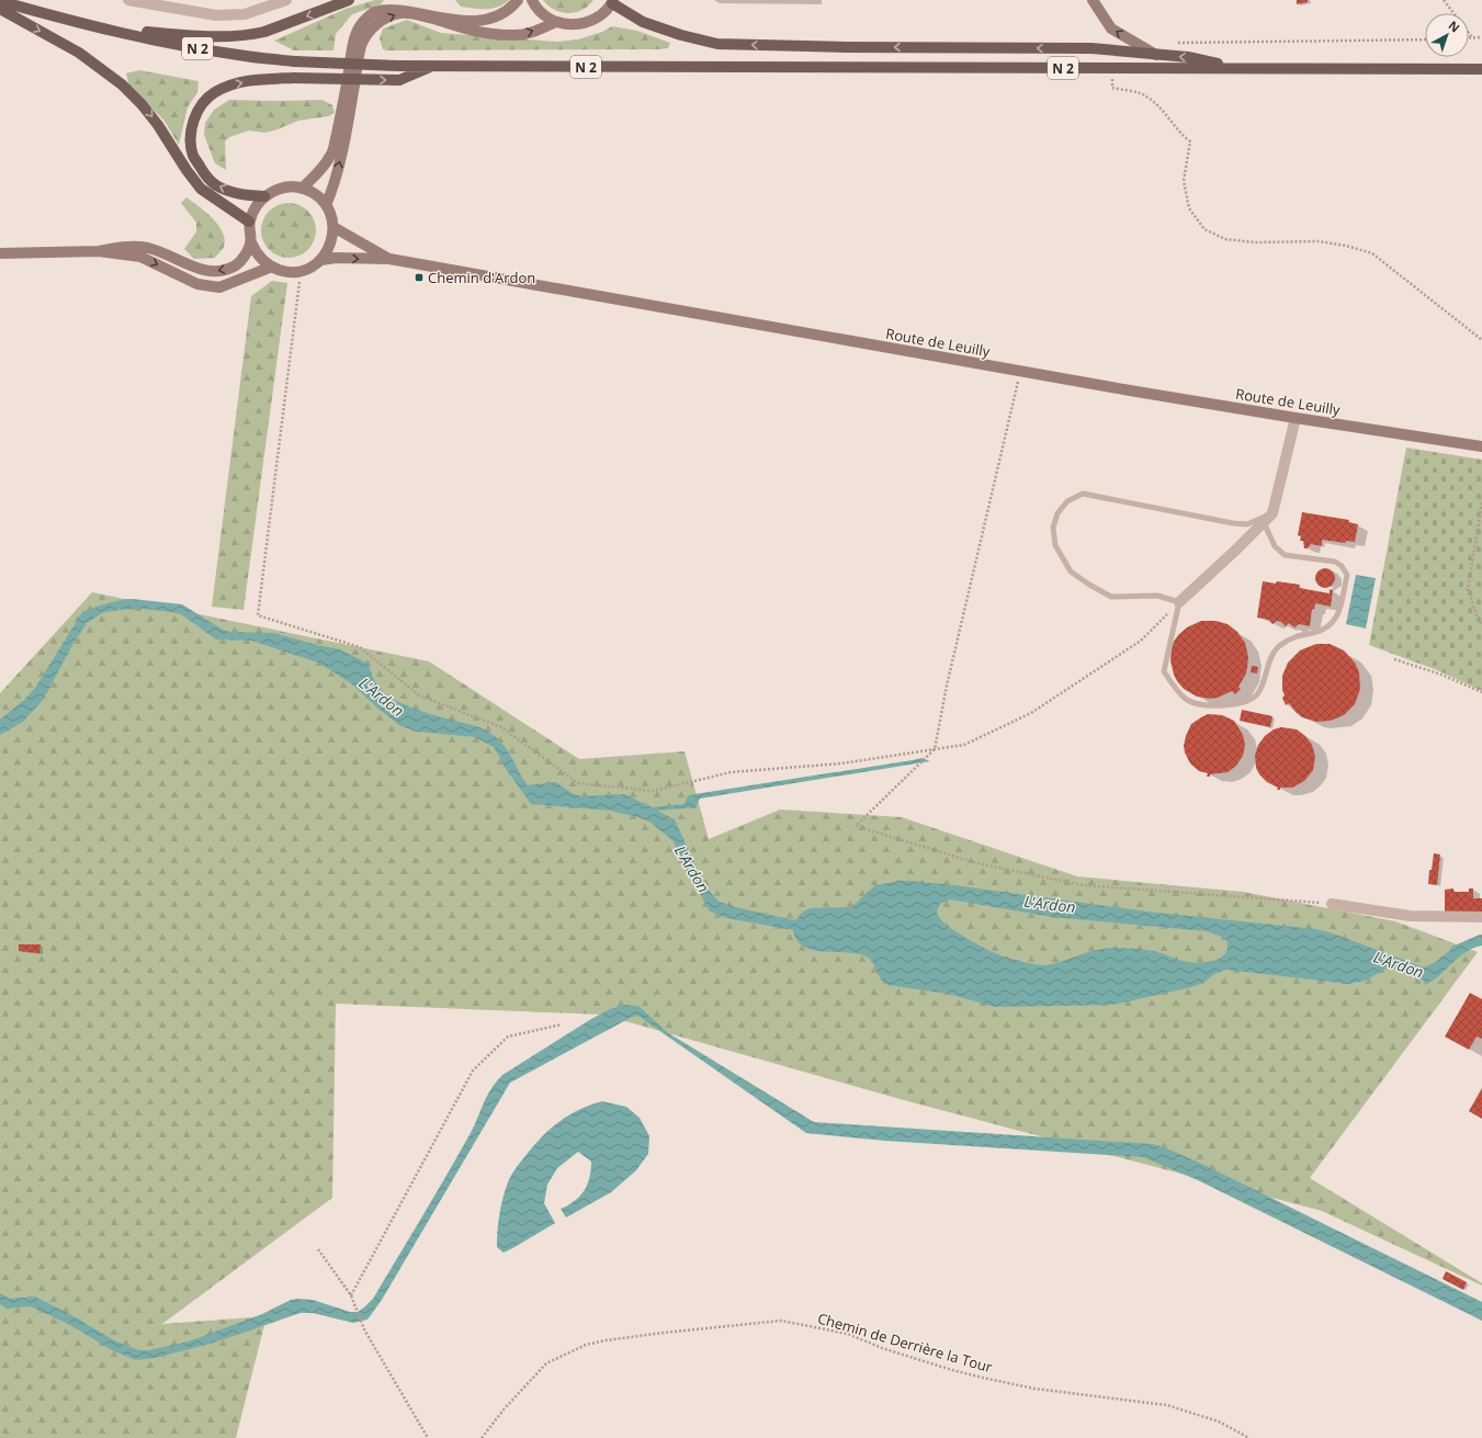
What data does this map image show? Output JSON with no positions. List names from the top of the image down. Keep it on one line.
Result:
{"streets":{"main road":["N 2","Route de Leuilly"],"path":["Chemin de Derrière la Tour"]},"water":["L'Ardon"],"places":{"transit":["Chemin d'Ardon"]},"north":"top right"}
